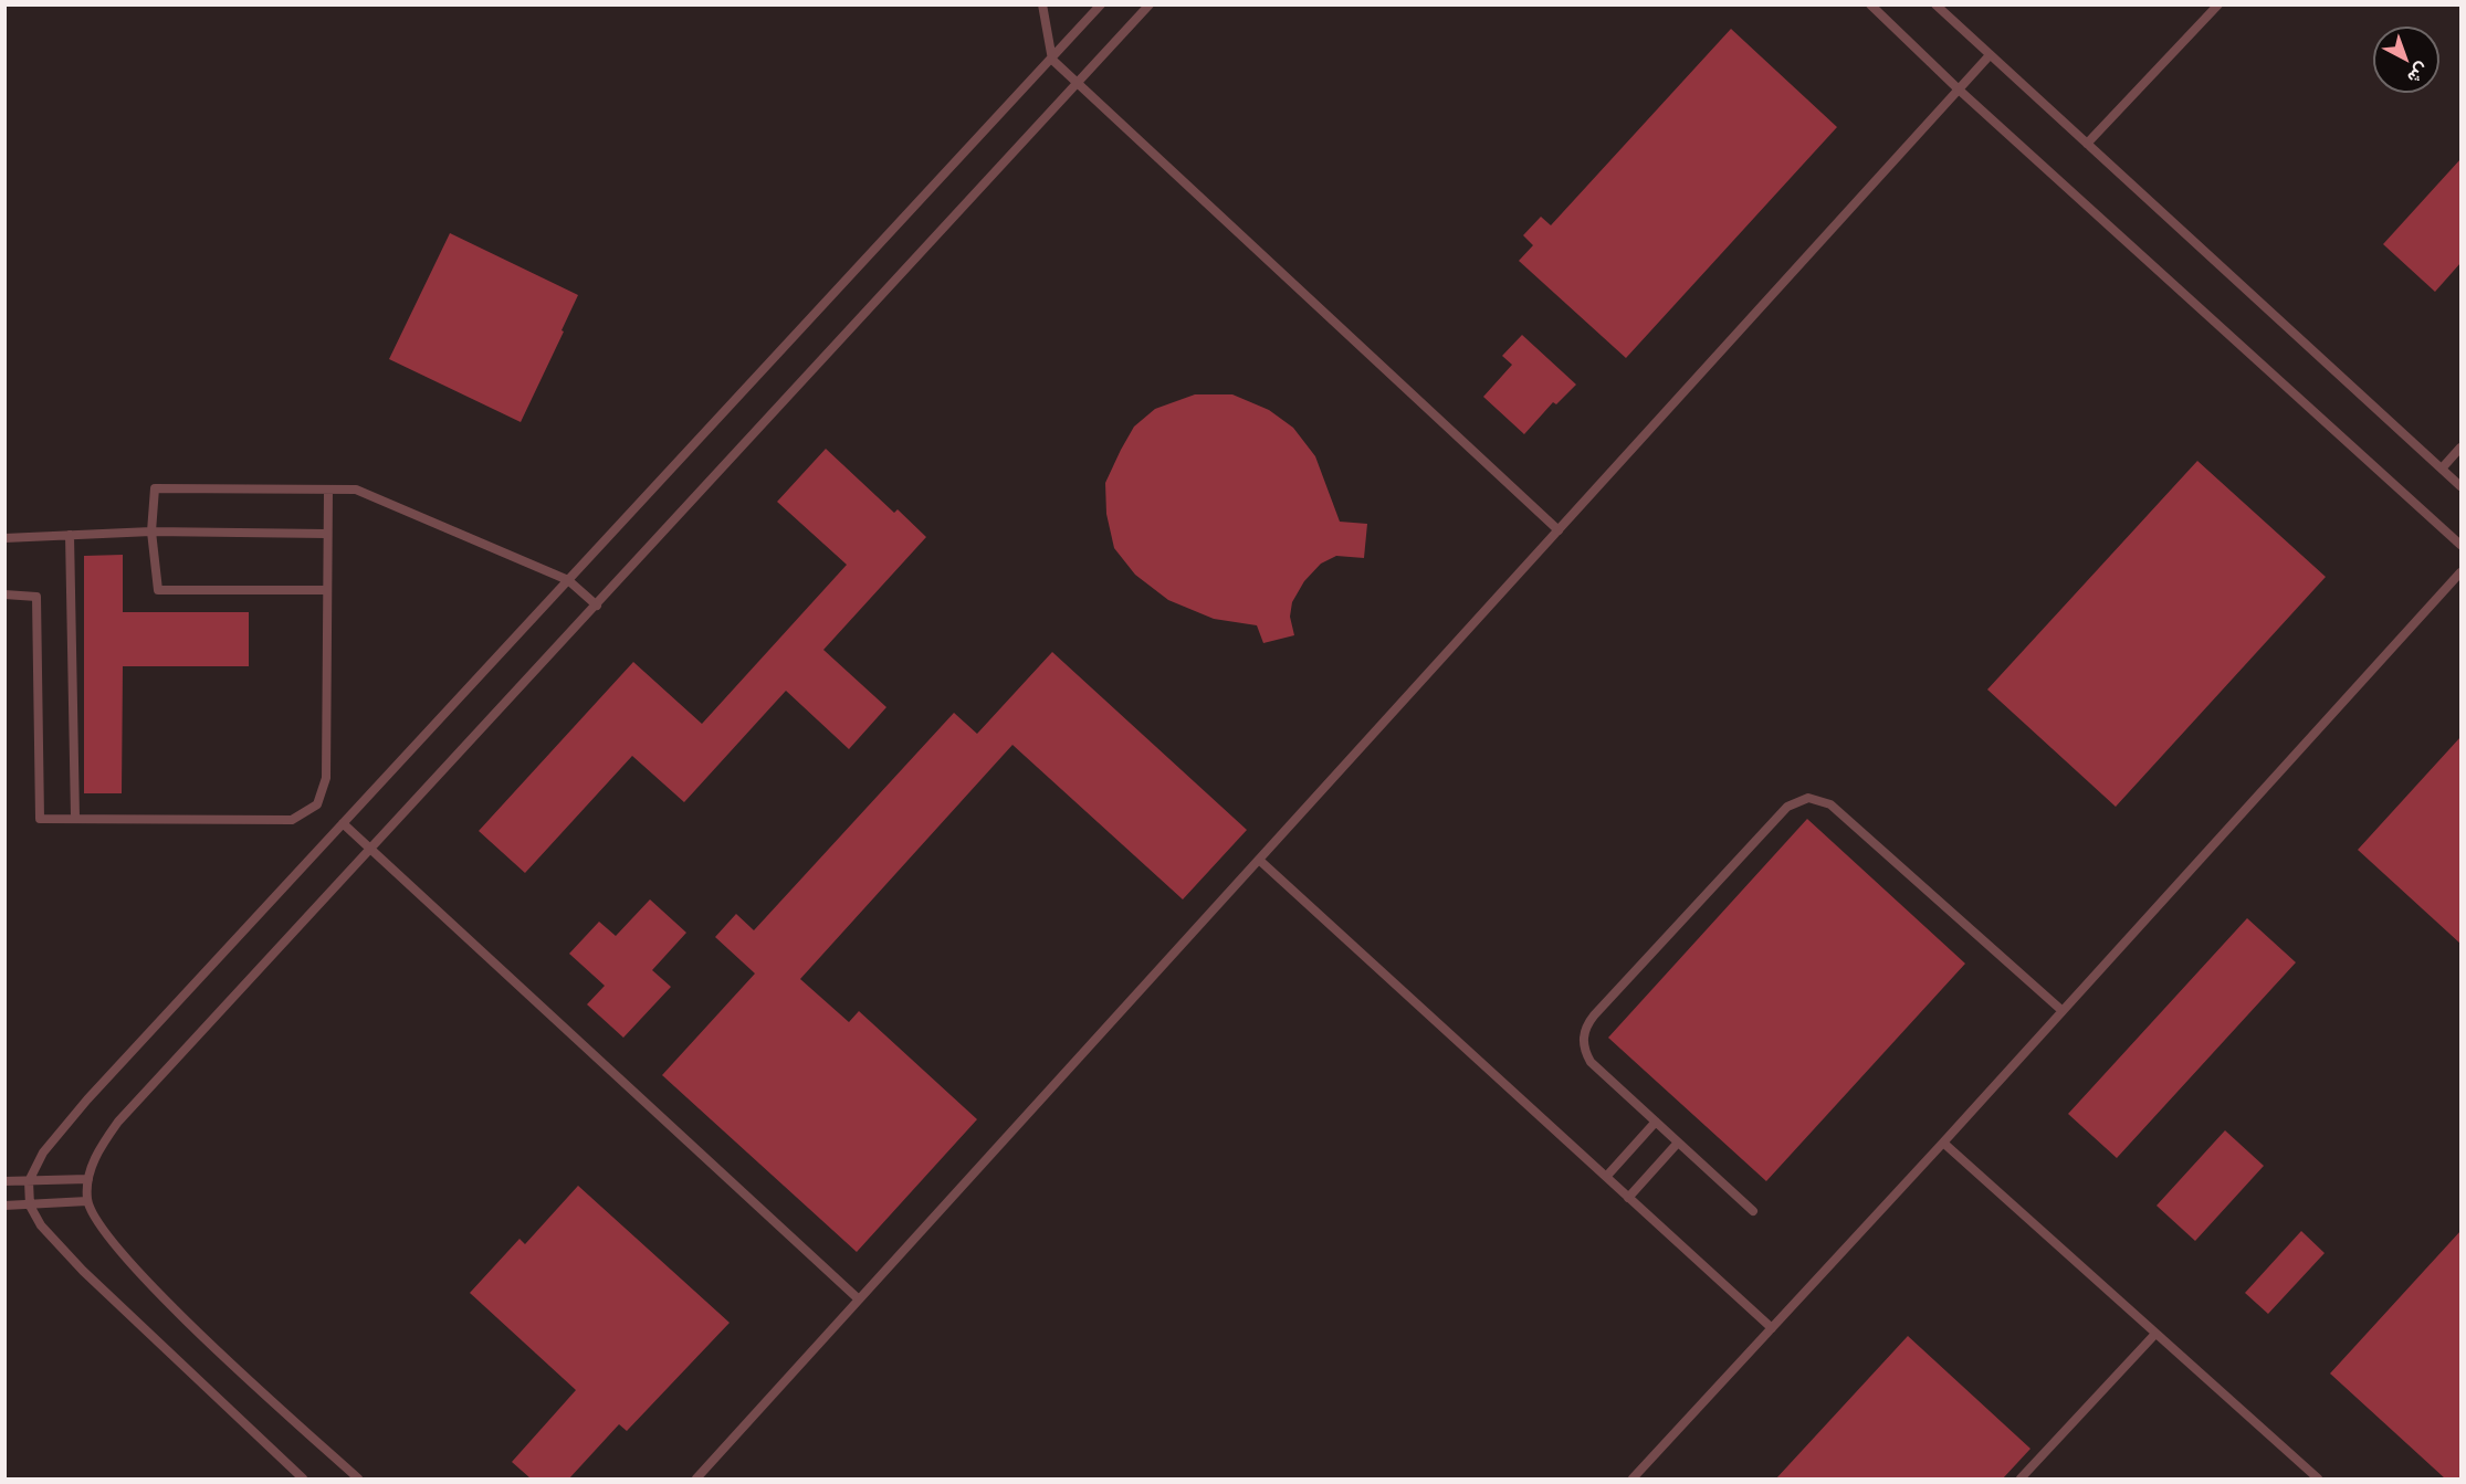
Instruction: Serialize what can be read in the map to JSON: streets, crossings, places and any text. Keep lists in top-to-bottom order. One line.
{"north":"bottom right"}
